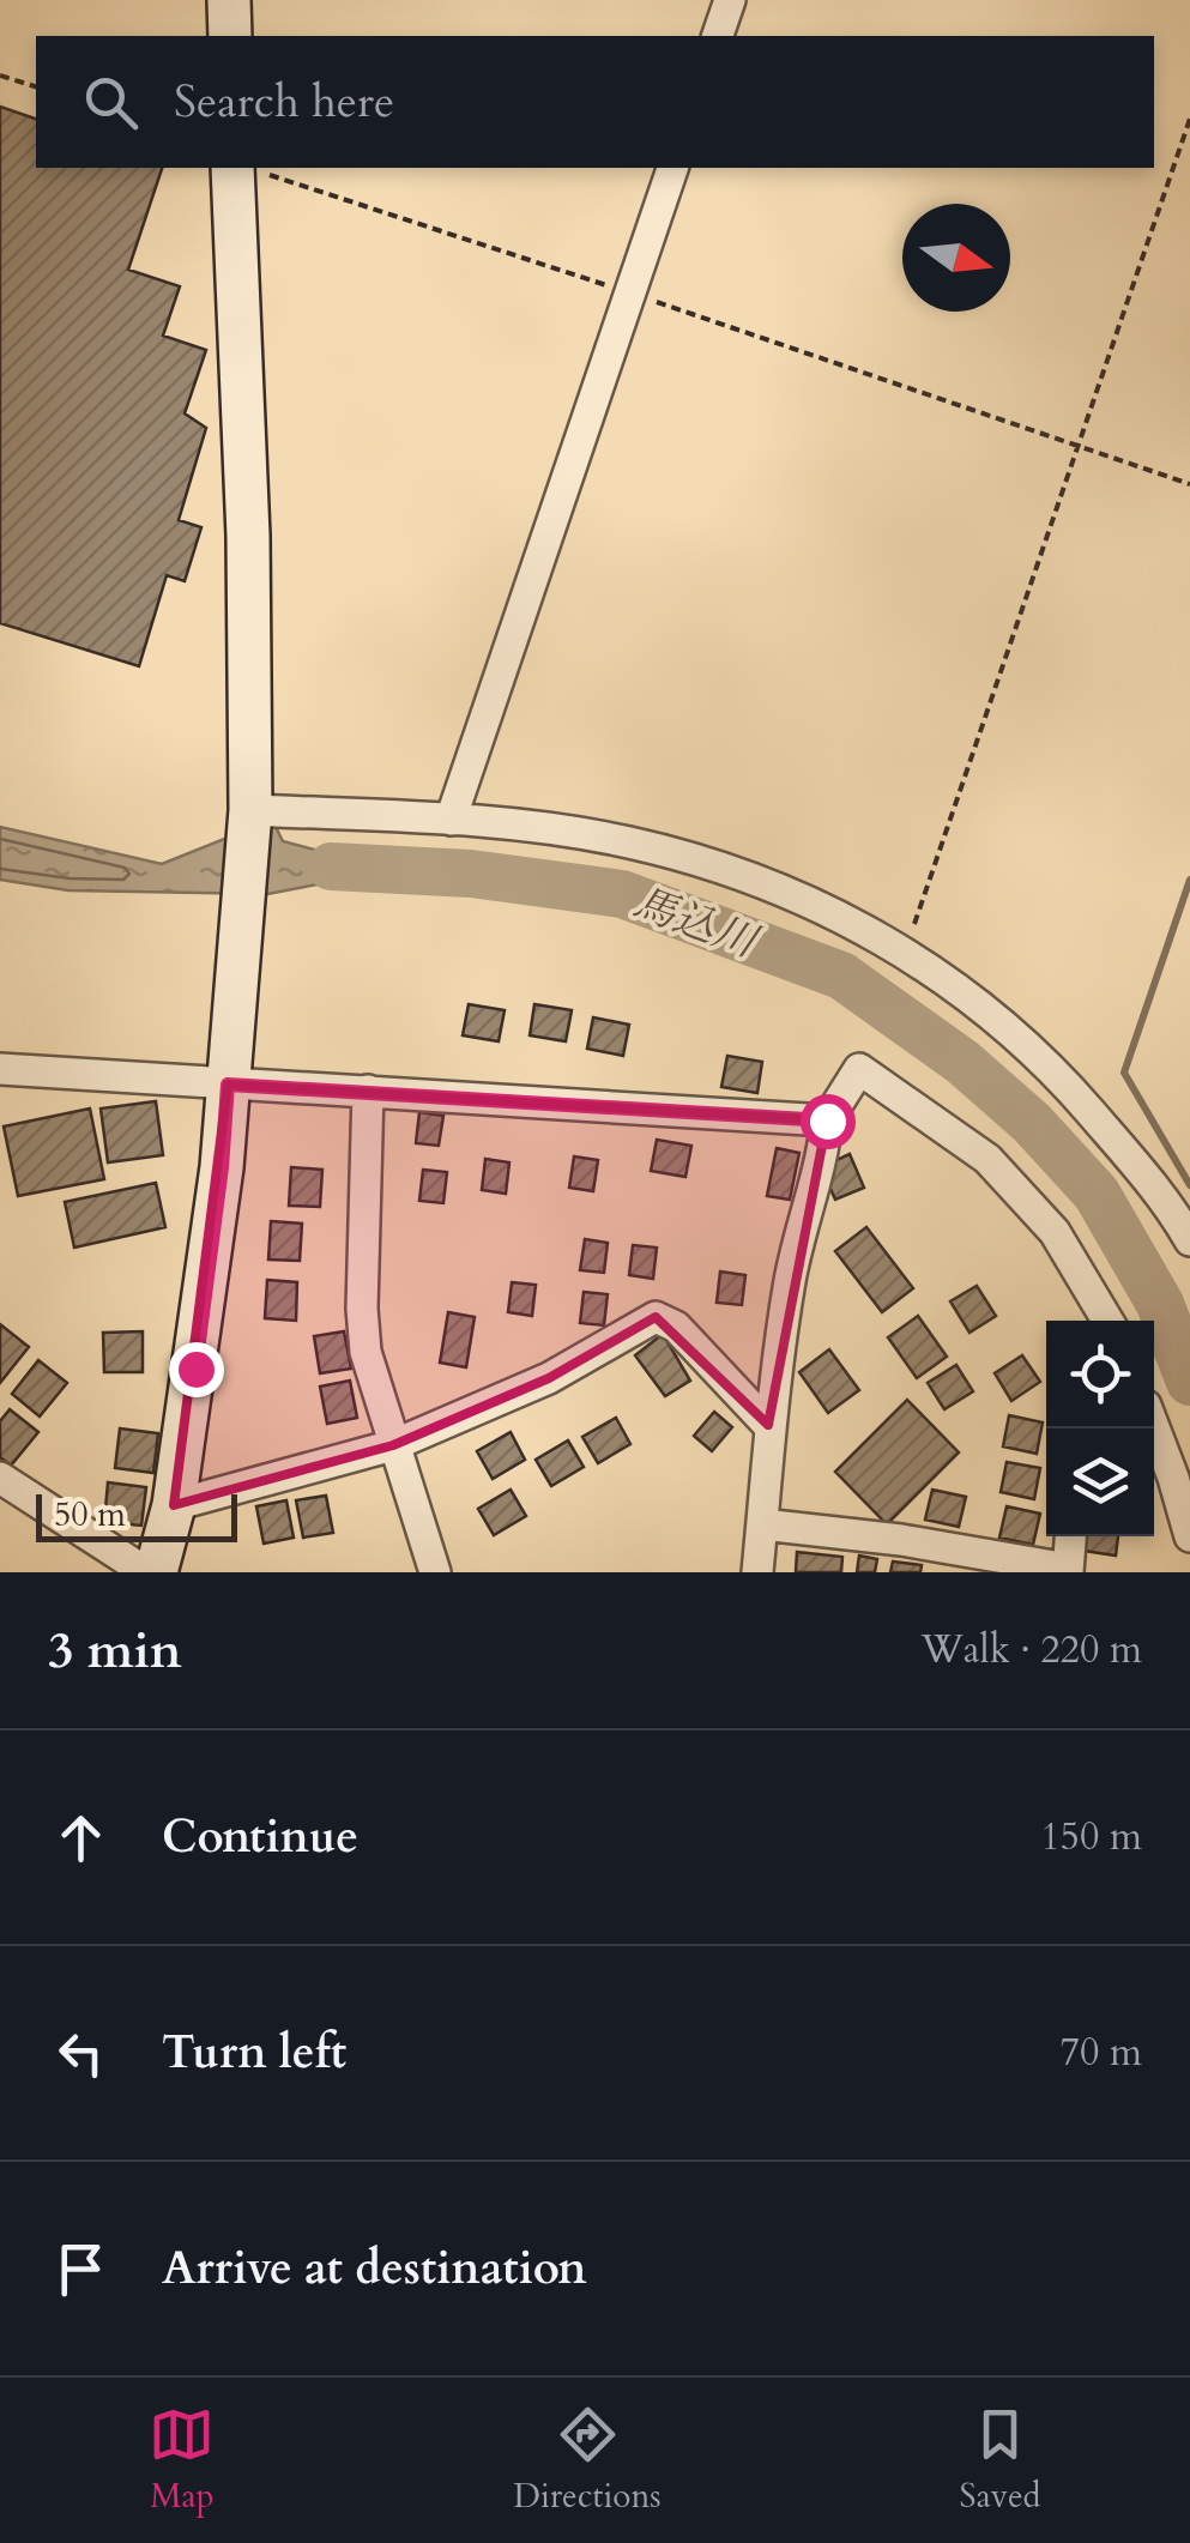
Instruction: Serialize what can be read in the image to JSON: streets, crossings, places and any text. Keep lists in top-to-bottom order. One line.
{"water":["馬込川"],"scale_bar":"50 m","north":"right","page":{"search":"Search here","scale":"50 m","heading":["3 min","Walk · 220 m"],"list":[["Continue","150 m"],["Turn left","70 m"],"Arrive at destination"],"nav":["Map","Directions","Saved"]}}
